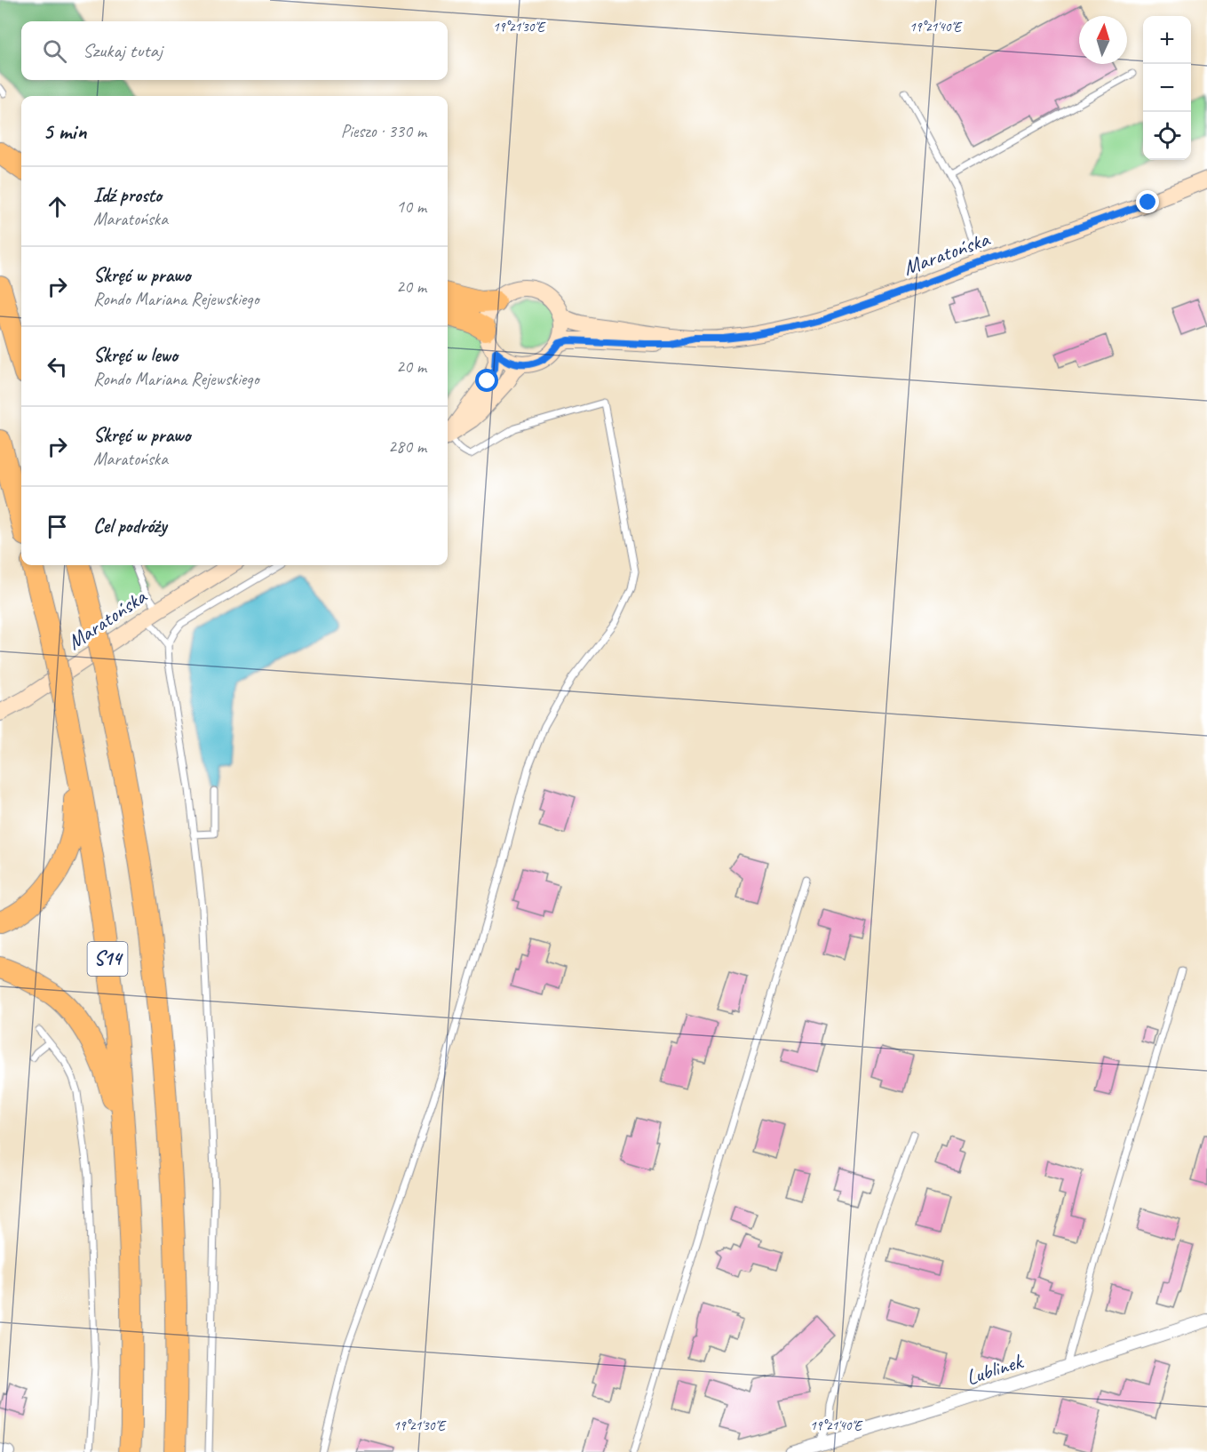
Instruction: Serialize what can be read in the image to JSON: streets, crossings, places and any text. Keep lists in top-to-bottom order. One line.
{"streets":{"highway":["S14"],"main road":["Maratońska"],"street":["Lublinek"]},"north":"top","page":{"map_buttons":["+","−"],"search":"Szukaj tutaj","heading":["5 min","Pieszo · 330 m"],"list":[["Idź prosto","Maratońska","10 m"],["Skręć w prawo","Rondo Mariana Rejewskiego","20 m"],["Skręć w lewo","Rondo Mariana Rejewskiego","20 m"],["Skręć w prawo","Maratońska","280 m"],"Cel podróży"]},"coordinates":["19°21'30\"E","19°21'40\"E"]}
